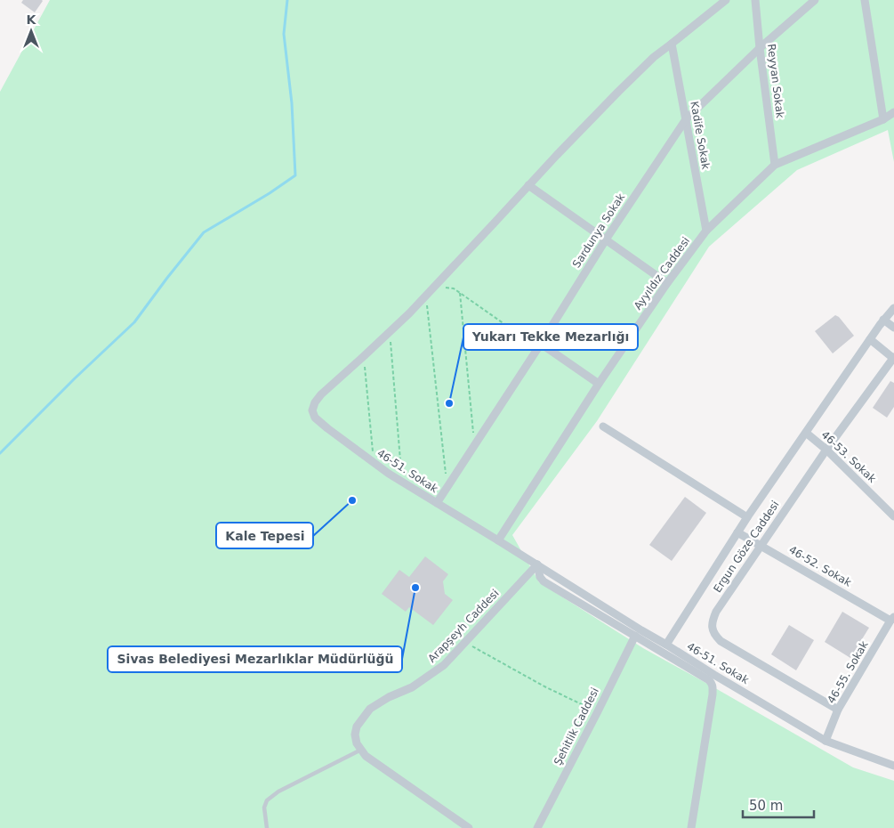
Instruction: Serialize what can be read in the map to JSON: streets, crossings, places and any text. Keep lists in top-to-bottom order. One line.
{"streets":{"street":["Reyyan Sokak","Kadife Sokak","Sardunya Sokak","Ayyıldız Caddesi","46-53. Sokak","46-51. Sokak","Ergun Göze Caddesi","46-52. Sokak","Arapşeyh Caddesi","46-55. Sokak","Şehitlik Caddesi"]},"crossings":[["Reyyan Sokak","Sardunya Sokak"],["Reyyan Sokak","Ayyıldız Caddesi"],["Kadife Sokak","Sardunya Sokak"],["Kadife Sokak","Ayyıldız Caddesi"],["Sardunya Sokak","46-51. Sokak"],["Ayyıldız Caddesi","46-51. Sokak"],["46-53. Sokak","Ergun Göze Caddesi"],["46-51. Sokak","Ergun Göze Caddesi"],["46-51. Sokak","Arapşeyh Caddesi"],["46-51. Sokak","46-55. Sokak"],["46-51. Sokak","Şehitlik Caddesi"],["Ergun Göze Caddesi","46-52. Sokak"],["Ergun Göze Caddesi","46-55. Sokak"],["46-52. Sokak","46-55. Sokak"]],"places":["Yukarı Tekke Mezarlığı","Kale Tepesi","Sivas Belediyesi Mezarlıklar Müdürlüğü"],"scale_bar":"50 m","north":"top"}
